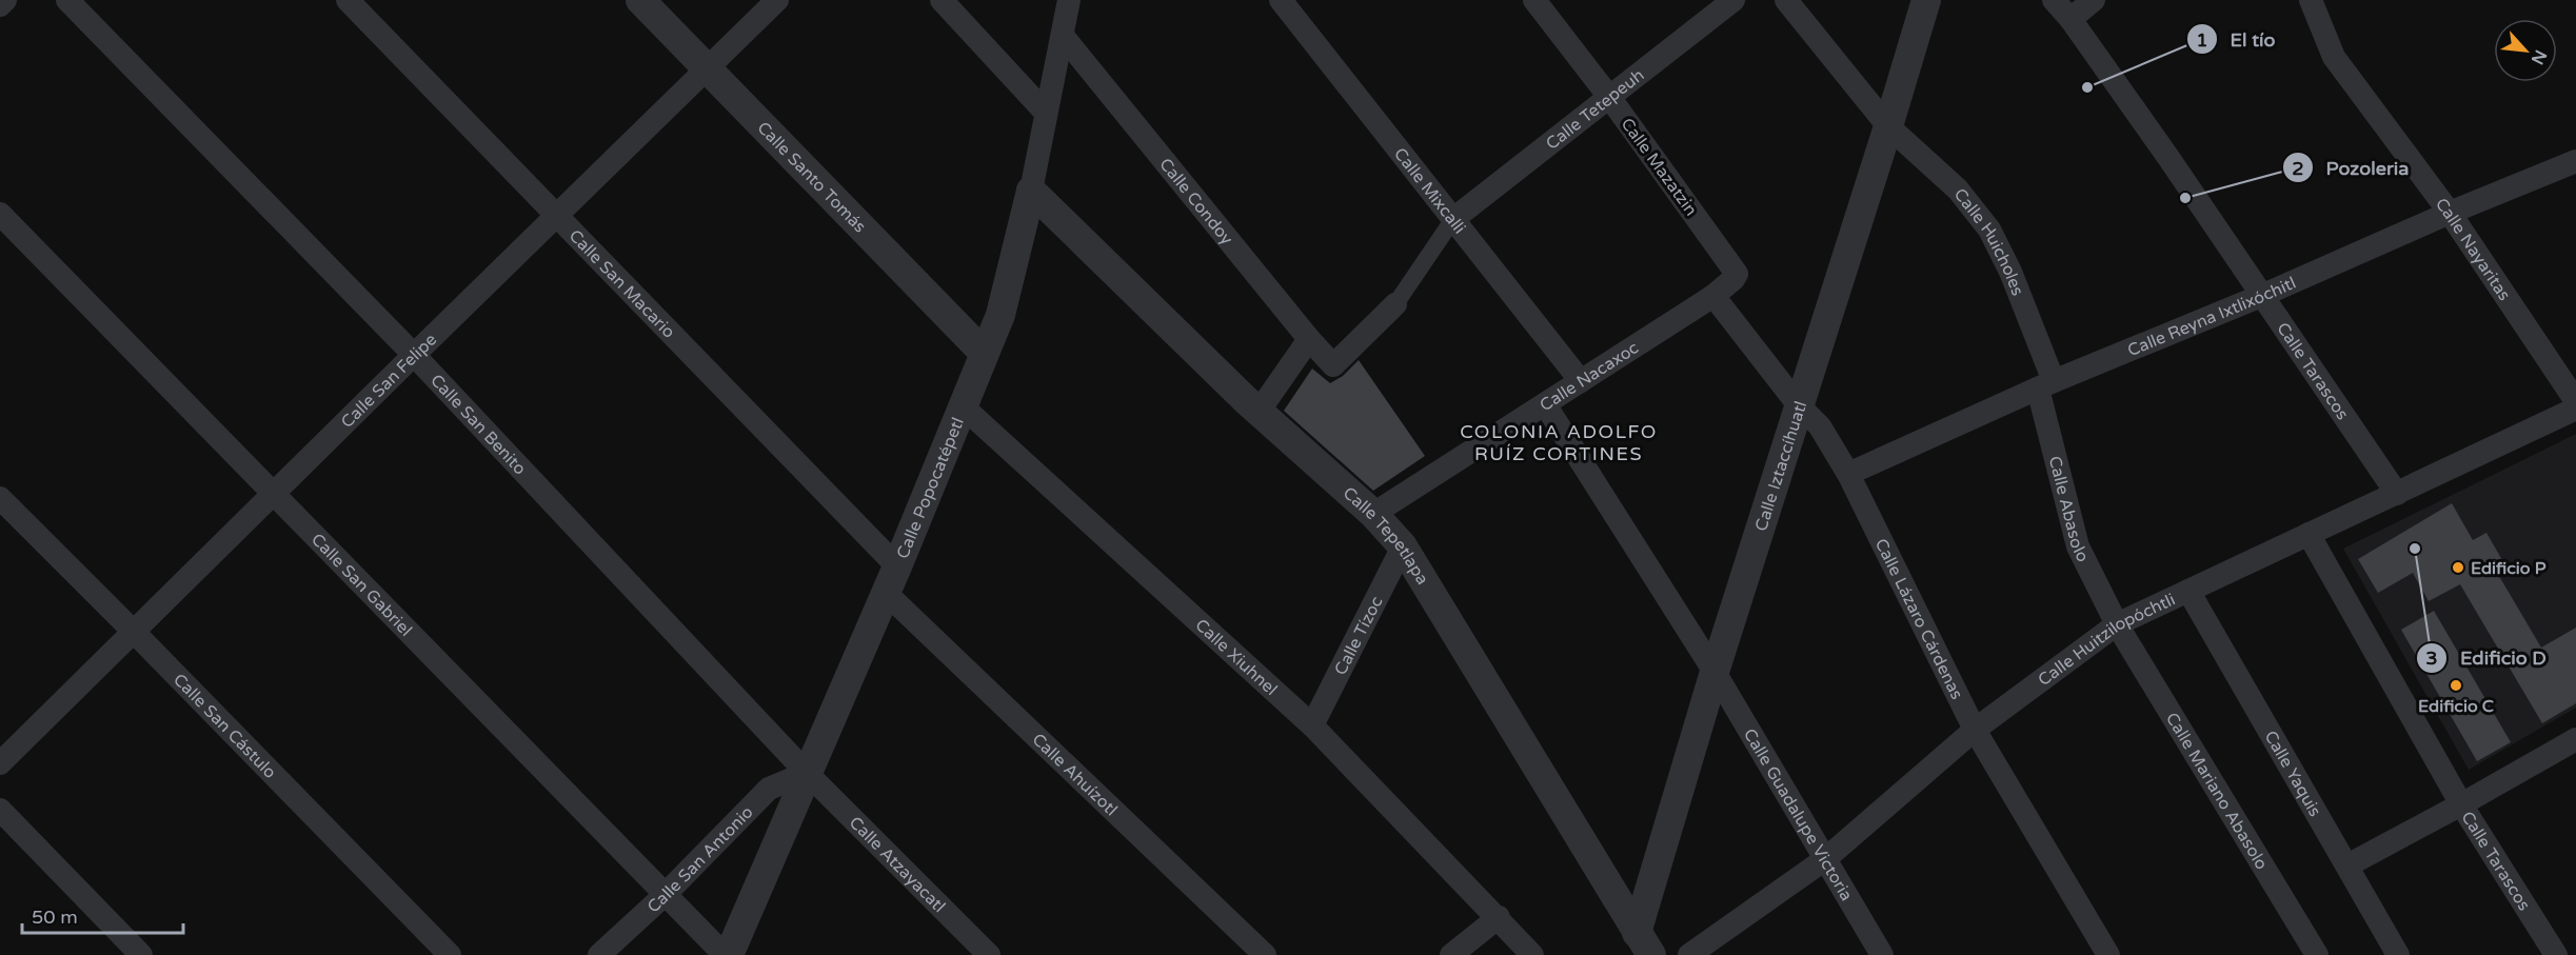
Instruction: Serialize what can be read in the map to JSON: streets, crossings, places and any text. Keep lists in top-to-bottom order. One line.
{"streets":{"street":["Calle Tetepeuh","Calle Mazatzin","Calle Santo Tomás","Calle Mixcalli","Calle Condoy","Calle Huicholes","Calle Nayaritas","Calle San Macario","Calle Reyna Ixtlixóchitl","Calle Tarascos","Calle Nacaxoc","Calle San Felipe","Calle San Benito","Calle Iztaccíhuatl","Calle Popocatépetl","Calle Abasolo","Calle Tepetlapa","Calle San Gabriel","Calle Lázaro Cárdenas","Calle Tízoc","Calle Huitzilopóchtli","Calle Xiuhnel","Calle San Cástulo","Calle Yaquis","Calle Ahuízotl","Calle Mariano Abasolo","Calle Guadalupe Victoria","Calle San Antonio","Calle Atzayacatl"]},"crossings":[["Calle Tetepeuh","Calle Mazatzin"],["Calle Tetepeuh","Calle Mixcalli"],["Calle Mazatzin","Calle Nacaxoc"],["Calle Santo Tomás","Calle San Felipe"],["Calle Santo Tomás","Calle Popocatépetl"],["Calle Mixcalli","Calle Nacaxoc"],["Calle Condoy","Calle Popocatépetl"],["Calle Huicholes","Calle Reyna Ixtlixóchitl"],["Calle Huicholes","Calle Iztaccíhuatl"],["Calle Huicholes","Calle Abasolo"],["Calle Nayaritas","Calle Reyna Ixtlixóchitl"],["Calle San Macario","Calle San Felipe"],["Calle San Macario","Calle Popocatépetl"],["Calle San Macario","Calle Ahuízotl"],["Calle Reyna Ixtlixóchitl","Calle Tarascos"],["Calle Reyna Ixtlixóchitl","Calle Abasolo"],["Calle Reyna Ixtlixóchitl","Calle Lázaro Cárdenas"],["Calle Tarascos","Calle Huitzilopóchtli"],["Calle Nacaxoc","Calle Tepetlapa"],["Calle Nacaxoc","Calle Lázaro Cárdenas"],["Calle San Felipe","Calle San Benito"],["Calle San Felipe","Calle San Gabriel"],["Calle San Felipe","Calle San Cástulo"],["Calle San Benito","Calle Popocatépetl"],["Calle San Benito","Calle San Antonio"],["Calle San Benito","Calle Atzayacatl"],["Calle Iztaccíhuatl","Calle Tepetlapa"],["Calle Iztaccíhuatl","Calle Lázaro Cárdenas"],["Calle Iztaccíhuatl","Calle Guadalupe Victoria"],["Calle Popocatépetl","Calle Tepetlapa"],["Calle Popocatépetl","Calle San Gabriel"],["Calle Popocatépetl","Calle Xiuhnel"],["Calle Popocatépetl","Calle Ahuízotl"],["Calle Popocatépetl","Calle San Antonio"],["Calle Popocatépetl","Calle Atzayacatl"],["Calle Abasolo","Calle Huitzilopóchtli"],["Calle Abasolo","Calle Mariano Abasolo"],["Calle Tepetlapa","Calle Tízoc"],["Calle San Gabriel","Calle San Antonio"],["Calle Lázaro Cárdenas","Calle Huitzilopóchtli"],["Calle Tízoc","Calle Xiuhnel"],["Calle Huitzilopóchtli","Calle Yaquis"],["Calle Huitzilopóchtli","Calle Mariano Abasolo"],["Calle Huitzilopóchtli","Calle Guadalupe Victoria"],["Calle San Antonio","Calle Atzayacatl"]],"districts":["COLONIA ADOLFO RUÍZ CORTINES"],"places":["El tío","Pozoleria","Edificio D","Edificio P","Edificio C"],"scale_bar":"50 m","north":"bottom right"}
